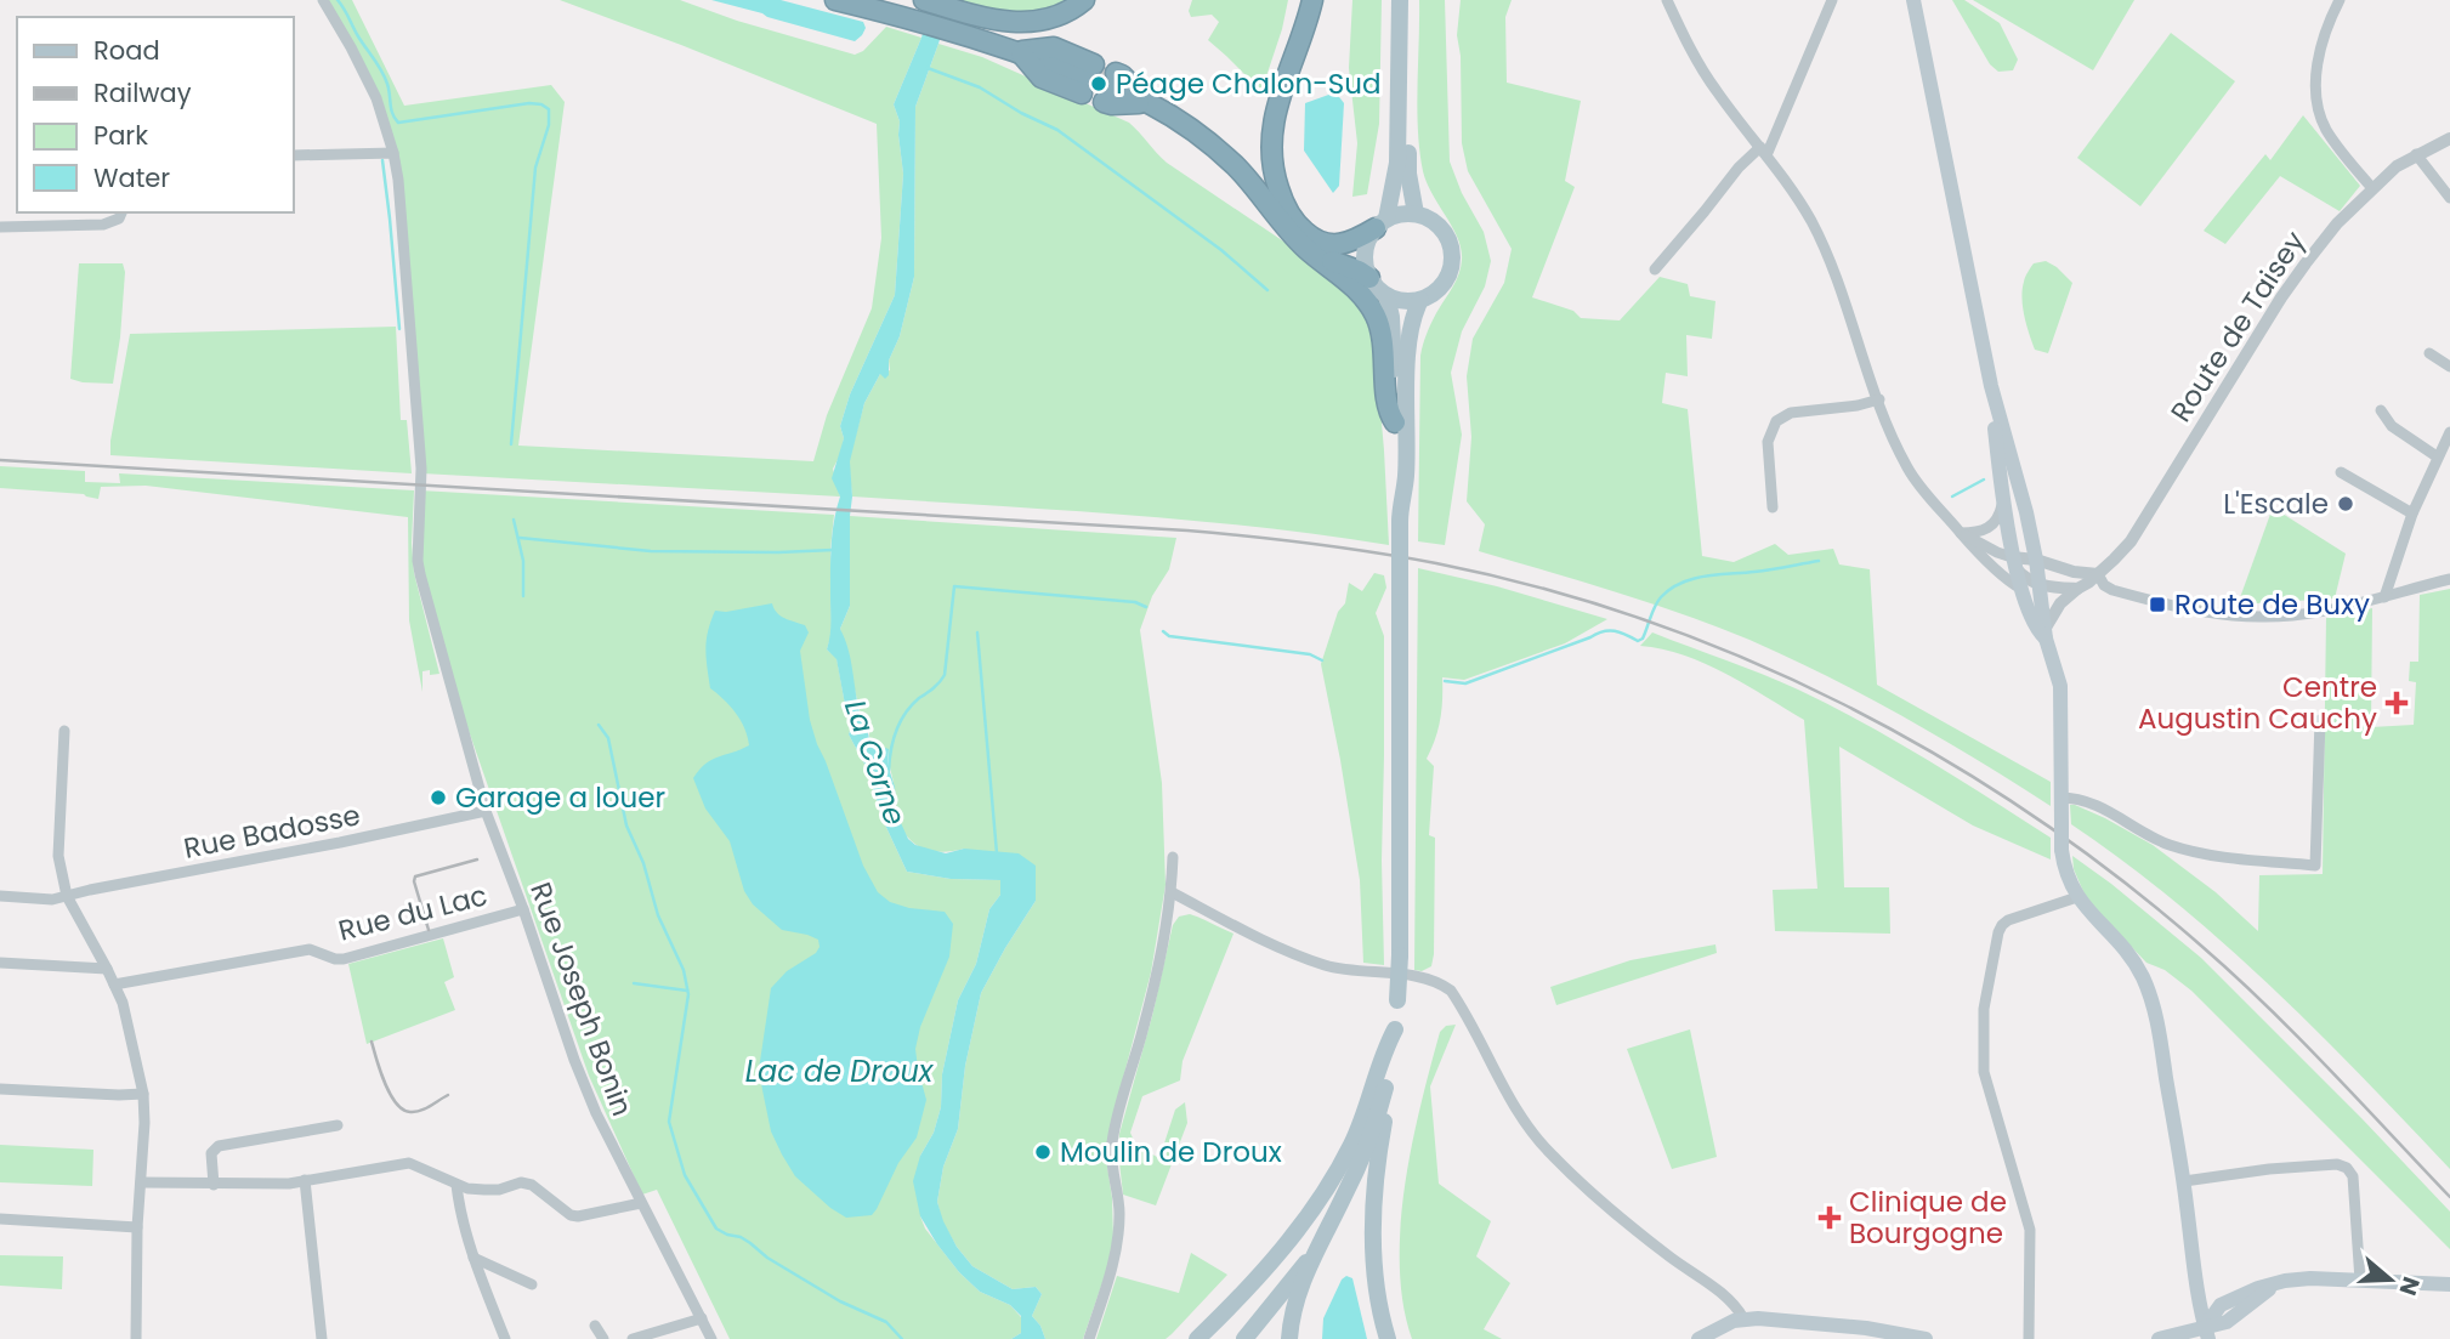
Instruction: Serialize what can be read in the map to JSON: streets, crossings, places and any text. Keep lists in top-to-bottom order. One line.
{"streets":{"street":["Route de Taisey","Rue Badosse","Rue du Lac","Rue Joseph Bonin"]},"crossings":[["Rue Badosse","Rue Joseph Bonin"],["Rue du Lac","Rue Joseph Bonin"]],"water":["La Corne","Lac de Droux"],"places":{"other":["Péage Chalon-Sud","L'Escale","Garage a louer","Moulin de Droux"],"transit":["Route de Buxy"],"health":["Centre Augustin Cauchy","Clinique de Bourgogne"]},"legend":["Road","Railway","Park","Water"],"north":"right"}
